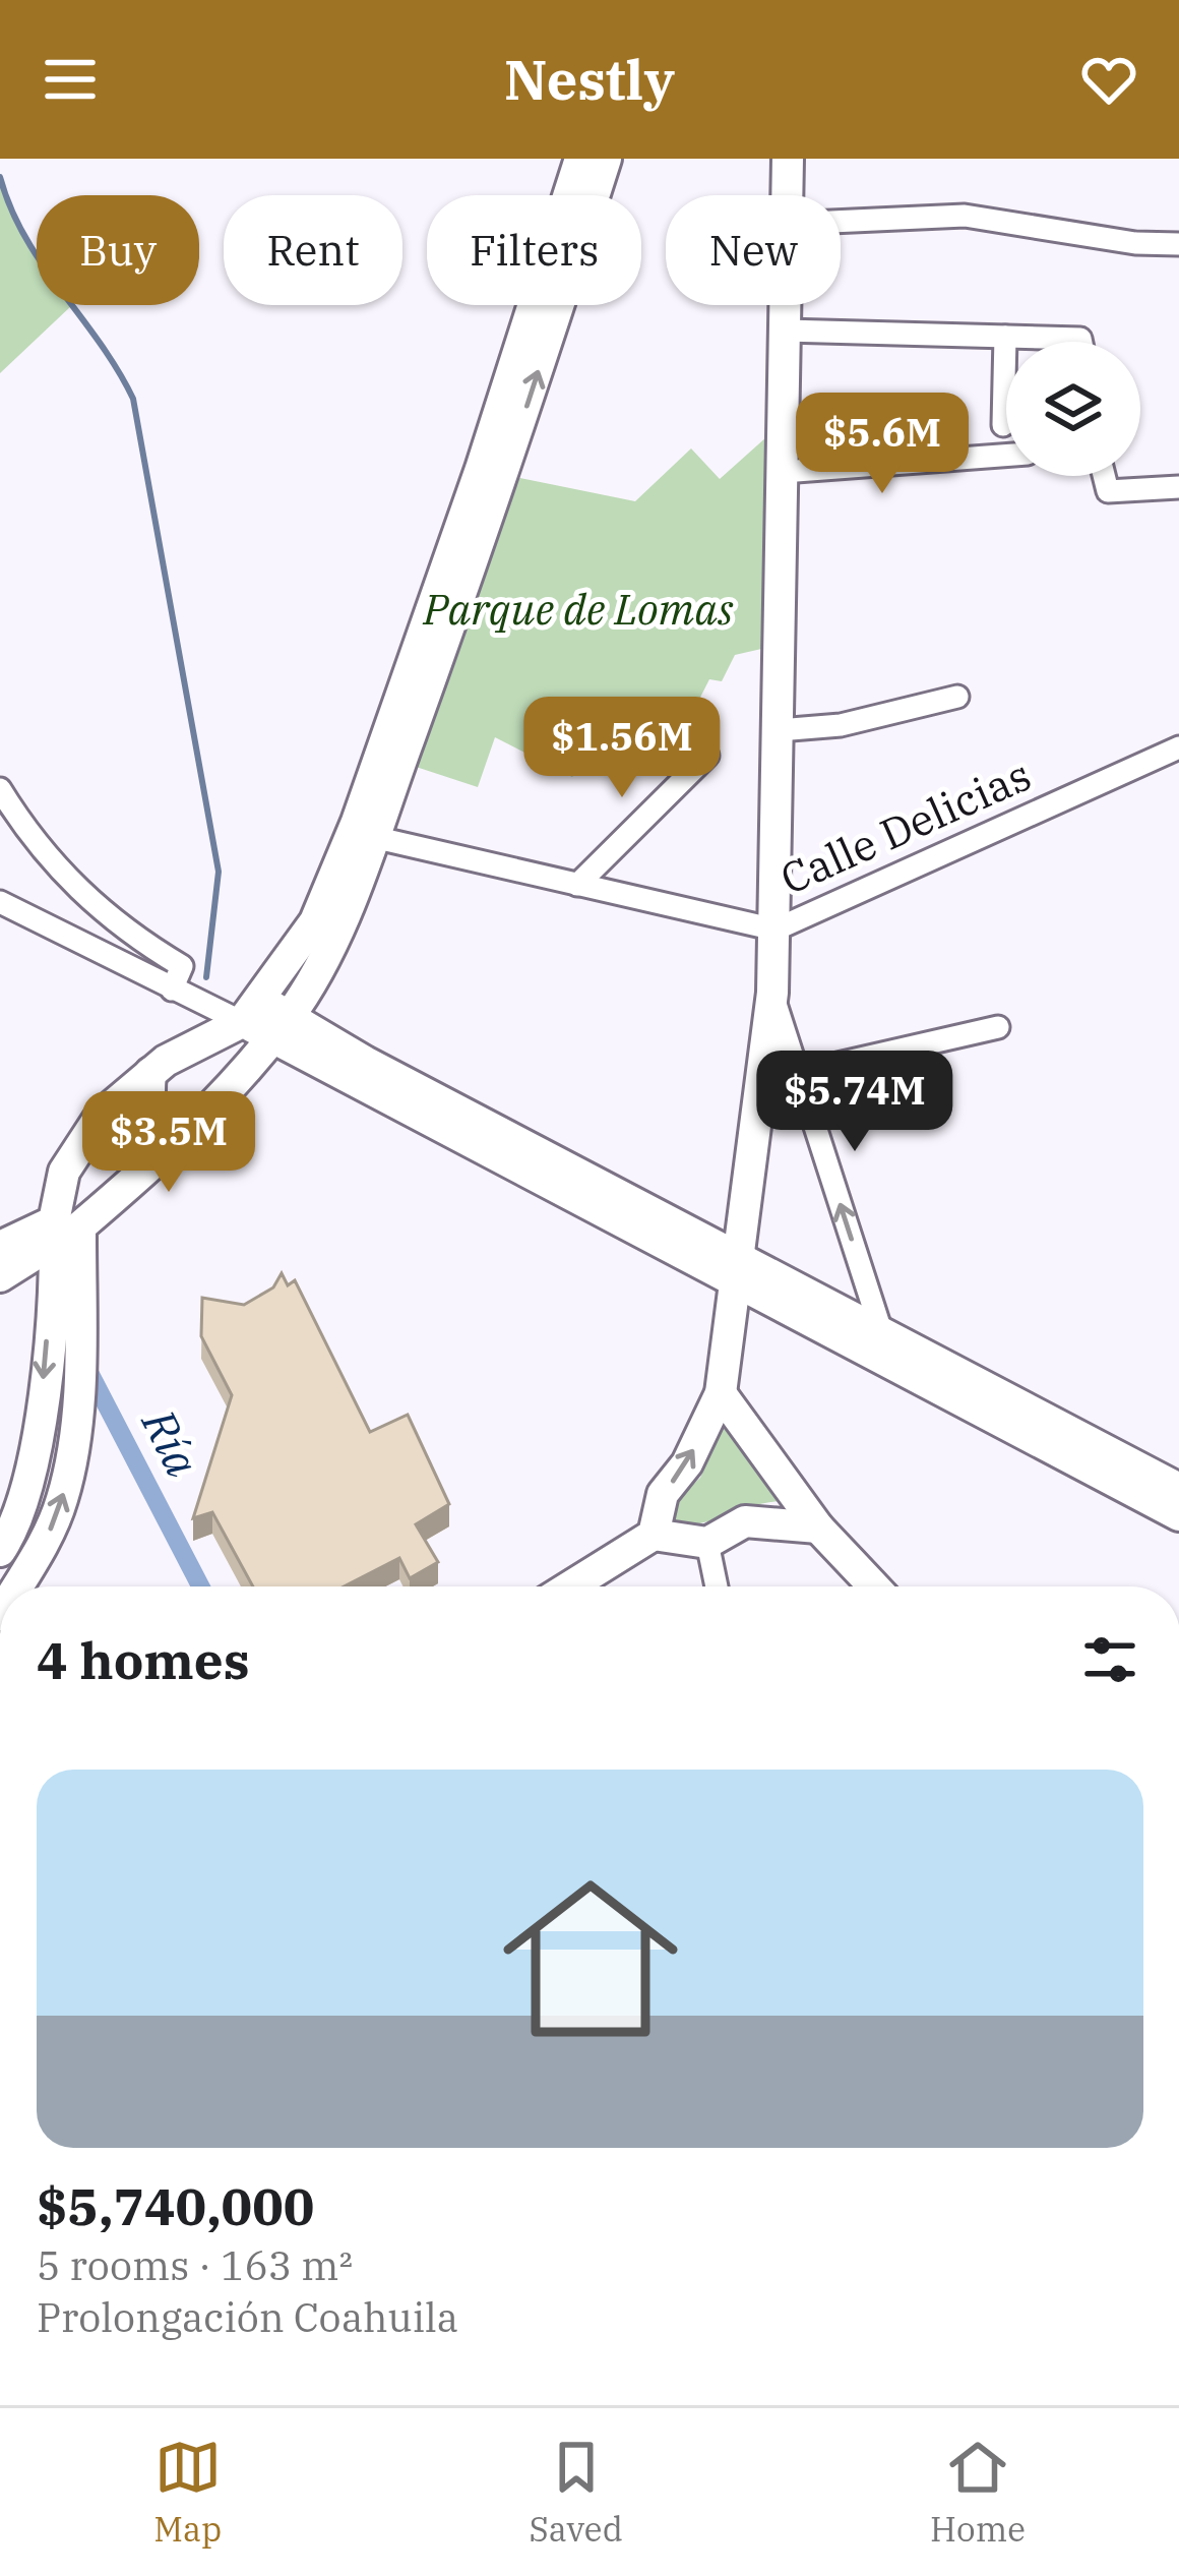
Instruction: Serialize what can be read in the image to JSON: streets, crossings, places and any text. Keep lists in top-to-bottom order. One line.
{"streets":{"street":["Calle Delicias"]},"water":["Ría"],"parks":["Parque de Lomas"],"page":{"header":"Nestly","chip":["Buy","Rent","Filters","New"],"price":["$5.6M","$1.56M","$5.74M","$3.5M"],"heading":"4 homes","list":[{"name":"$5,740,000","note":"5 rooms · 163 m² · Prolongación Coahuila"}],"tabs":["Map","Saved","Home"]}}
